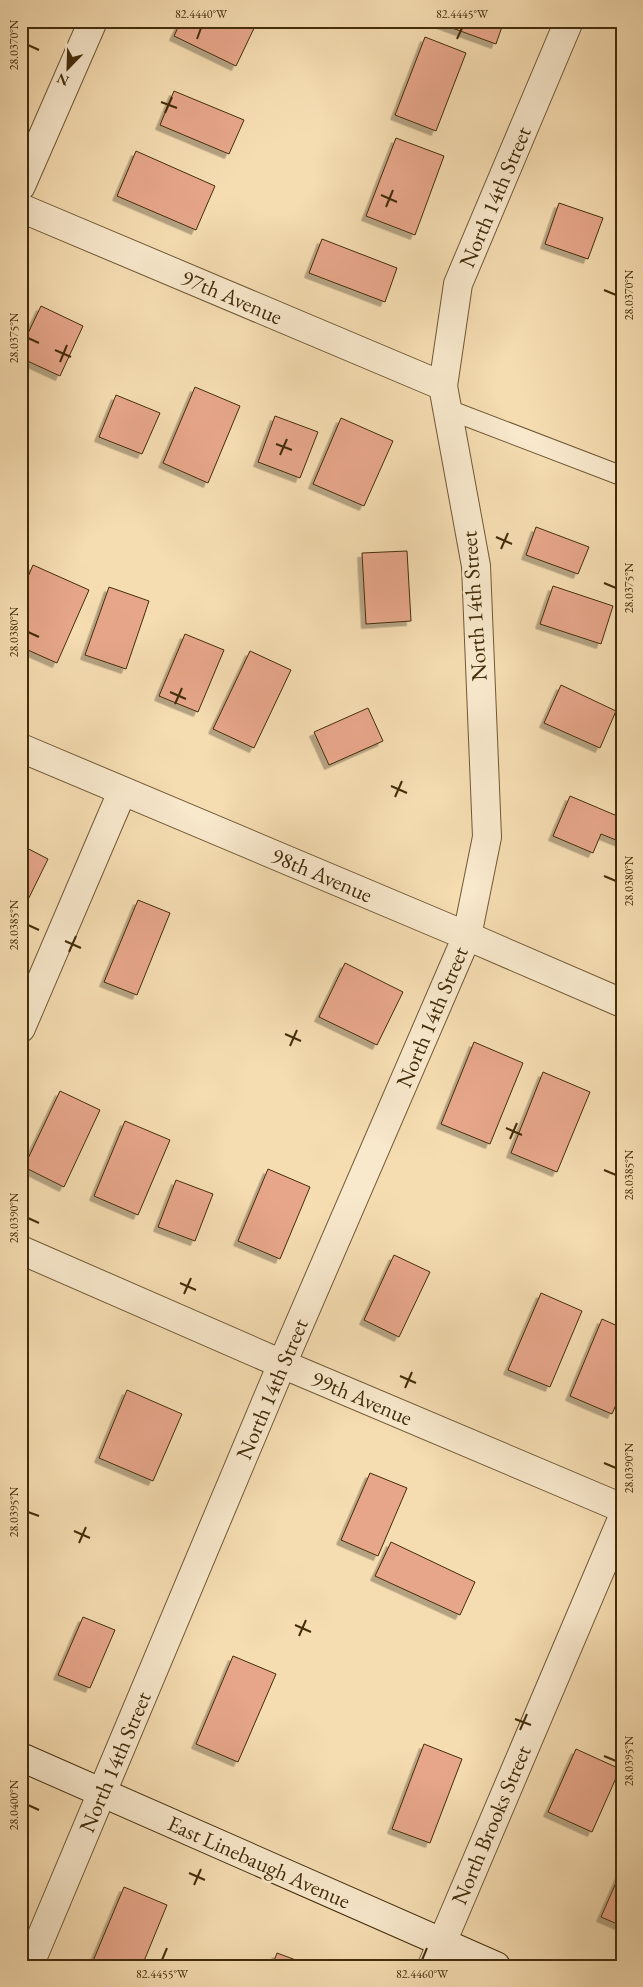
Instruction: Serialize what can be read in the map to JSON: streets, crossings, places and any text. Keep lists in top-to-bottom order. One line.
{"streets":{"street":["North 14th Street","97th Avenue","98th Avenue","99th Avenue","North Brooks Street","East Linebaugh Avenue"]},"crossings":[["North 14th Street","97th Avenue"],["North 14th Street","98th Avenue"],["North 14th Street","99th Avenue"],["North 14th Street","East Linebaugh Avenue"],["North Brooks Street","East Linebaugh Avenue"]],"north":"bottom left","coordinates":["82.4440°W","82.4445°W","28.0370°N","28.0375°N","28.0380°N","28.0385°N","28.0390°N","28.0395°N","28.0400°N","82.4455°W","82.4460°W"]}
